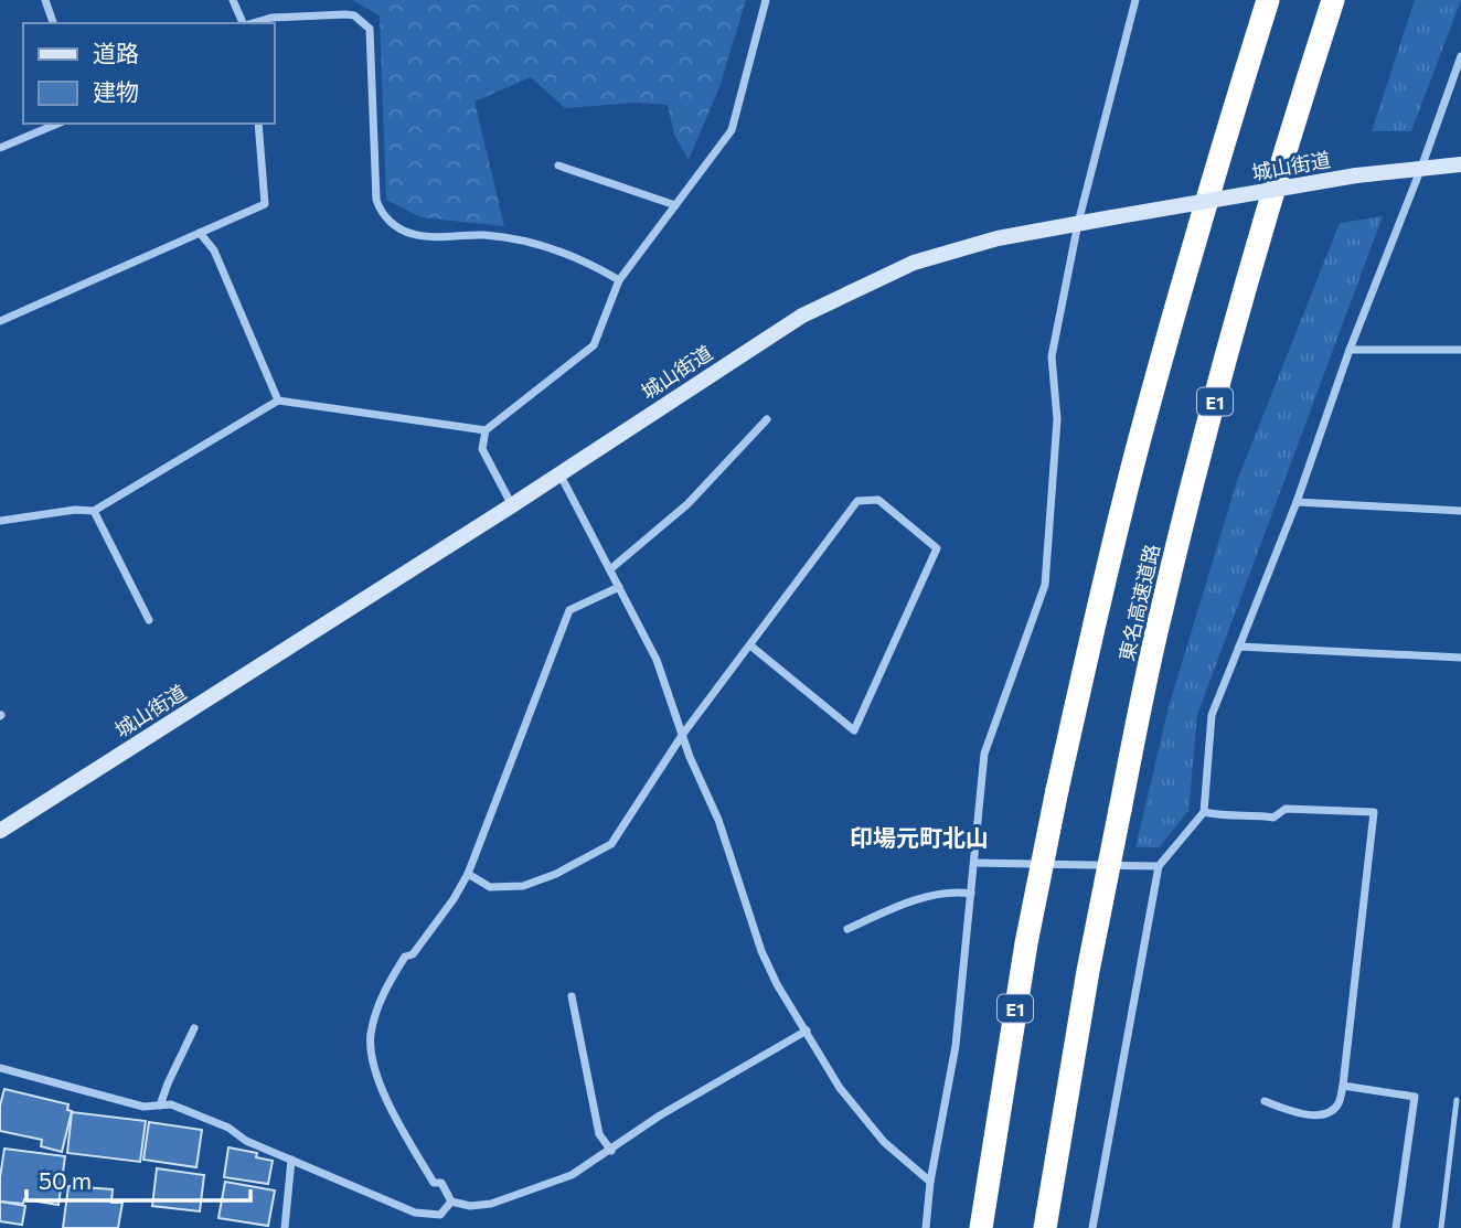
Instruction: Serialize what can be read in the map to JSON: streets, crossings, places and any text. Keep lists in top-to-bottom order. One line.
{"streets":{"highway":["E1","東名高速道路"],"street":["城山街道"]},"districts":["印場元町北山"],"legend":["道路","建物"],"scale_bar":"50 m"}
